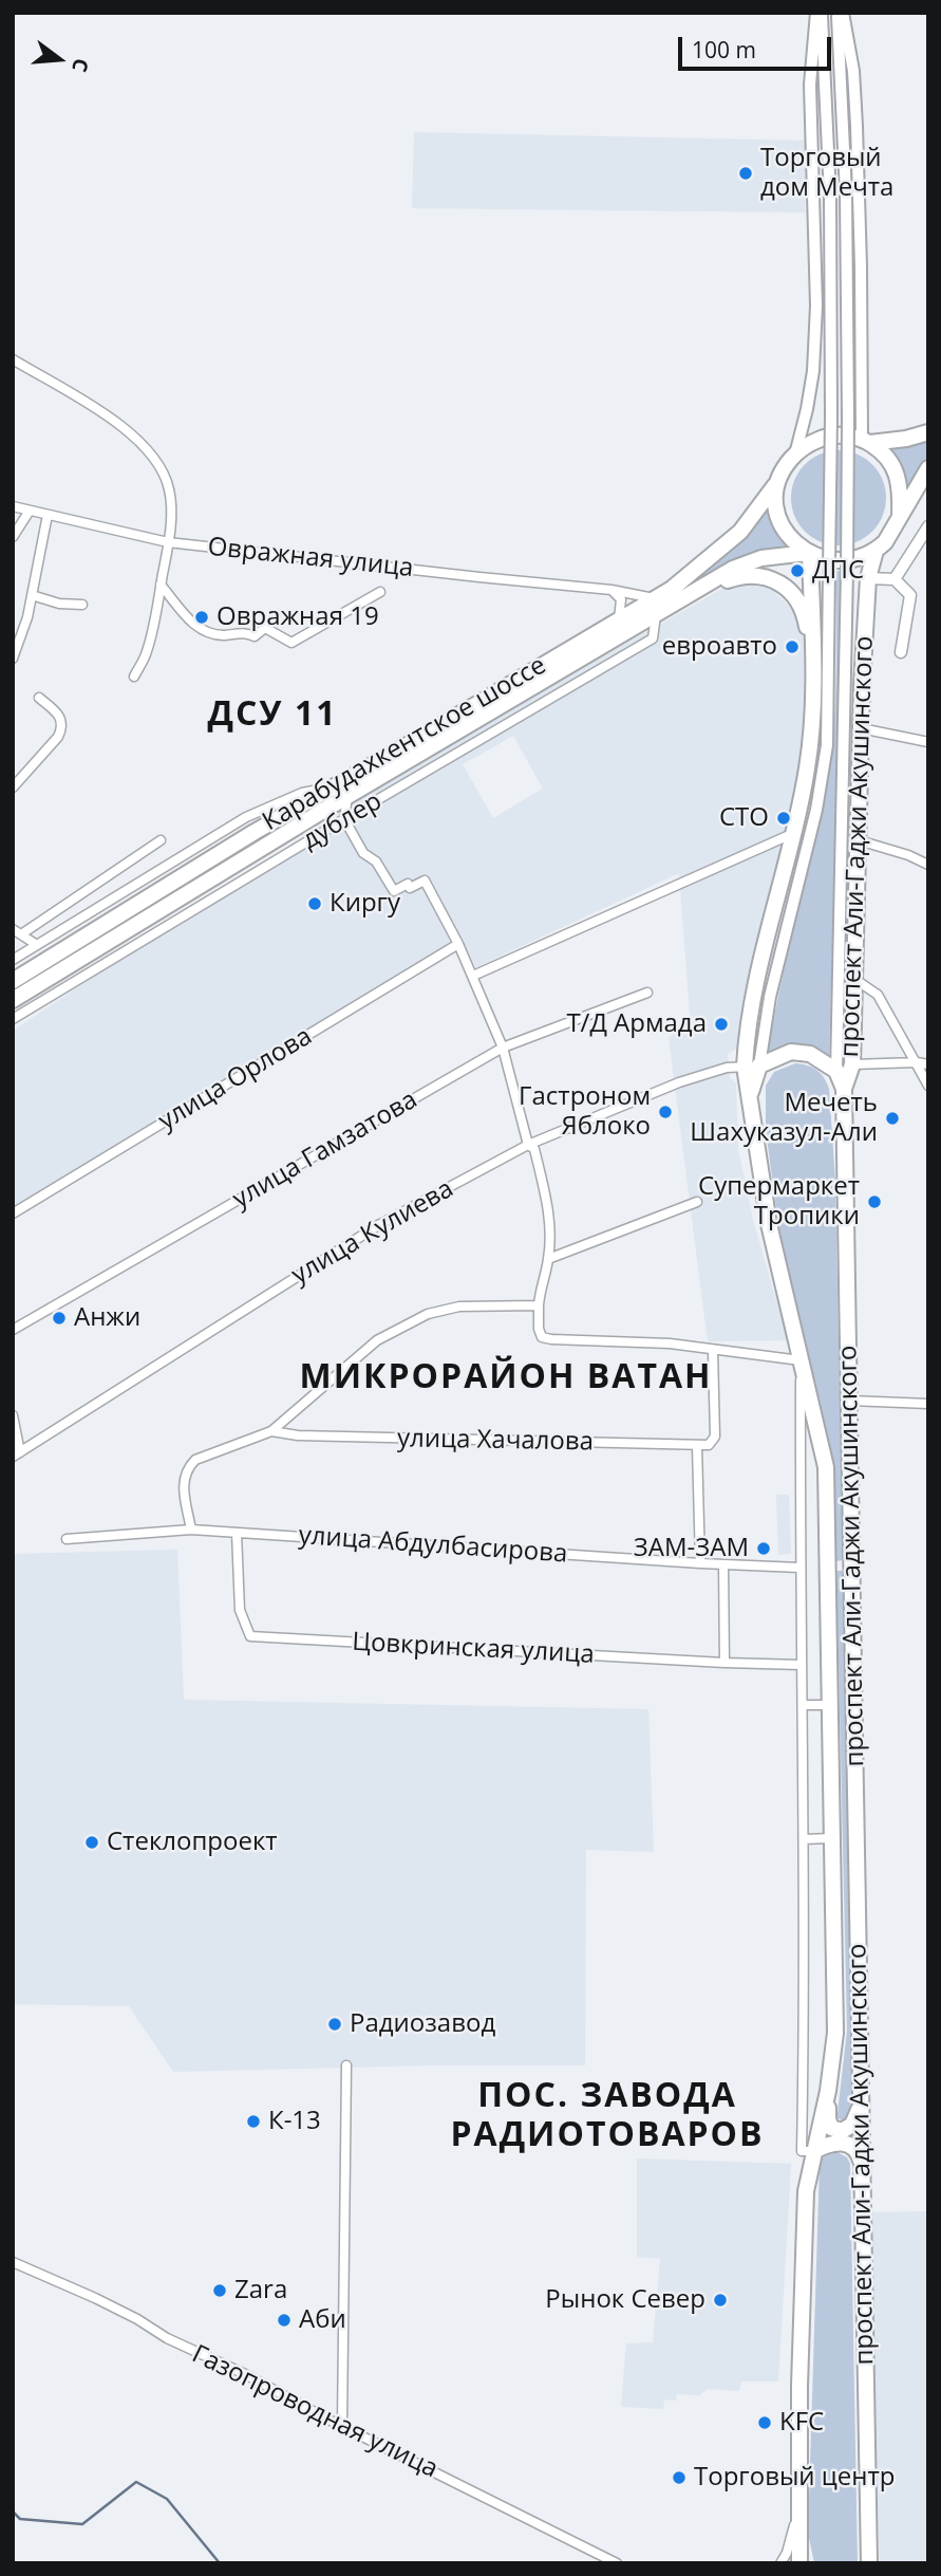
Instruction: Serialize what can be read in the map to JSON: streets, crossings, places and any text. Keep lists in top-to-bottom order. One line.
{"streets":{"highway":["Карабудахкентское шоссе","проспект Али-Гаджи Акушинского"],"street":["Овражная улица","дублер","улица Орлова","улица Гамзатова","улица Кулиева","улица Хачалова","улица Абдулбасирова","Цовкринская улица","Газопроводная улица"]},"crossings":[["Овражная улица","Карабудахкентское шоссе"],["Карабудахкентское шоссе","дублер"],["Карабудахкентское шоссе","проспект Али-Гаджи Акушинского"],["проспект Али-Гаджи Акушинского","улица Кулиева"],["улица Абдулбасирова","Цовкринская улица"]],"districts":["ДСУ 11","МИКРОРАЙОН ВАТАН","ПОС. ЗАВОДА РАДИОТОВАРОВ"],"places":["Торговый дом Мечта","ДПС","Овражная 19","евроавто","СТО","Киргу","Т/Д Армада","Гастроном Яблоко","Мечеть Шахуказул-Али","Супермаркет Тропики","Анжи","ЗАМ-ЗАМ","Стеклопроект","Радиозавод","К-13","Zara","Рынок Север","Аби","KFC","Торговый центр"],"scale_bar":"100 m","north":"right"}
